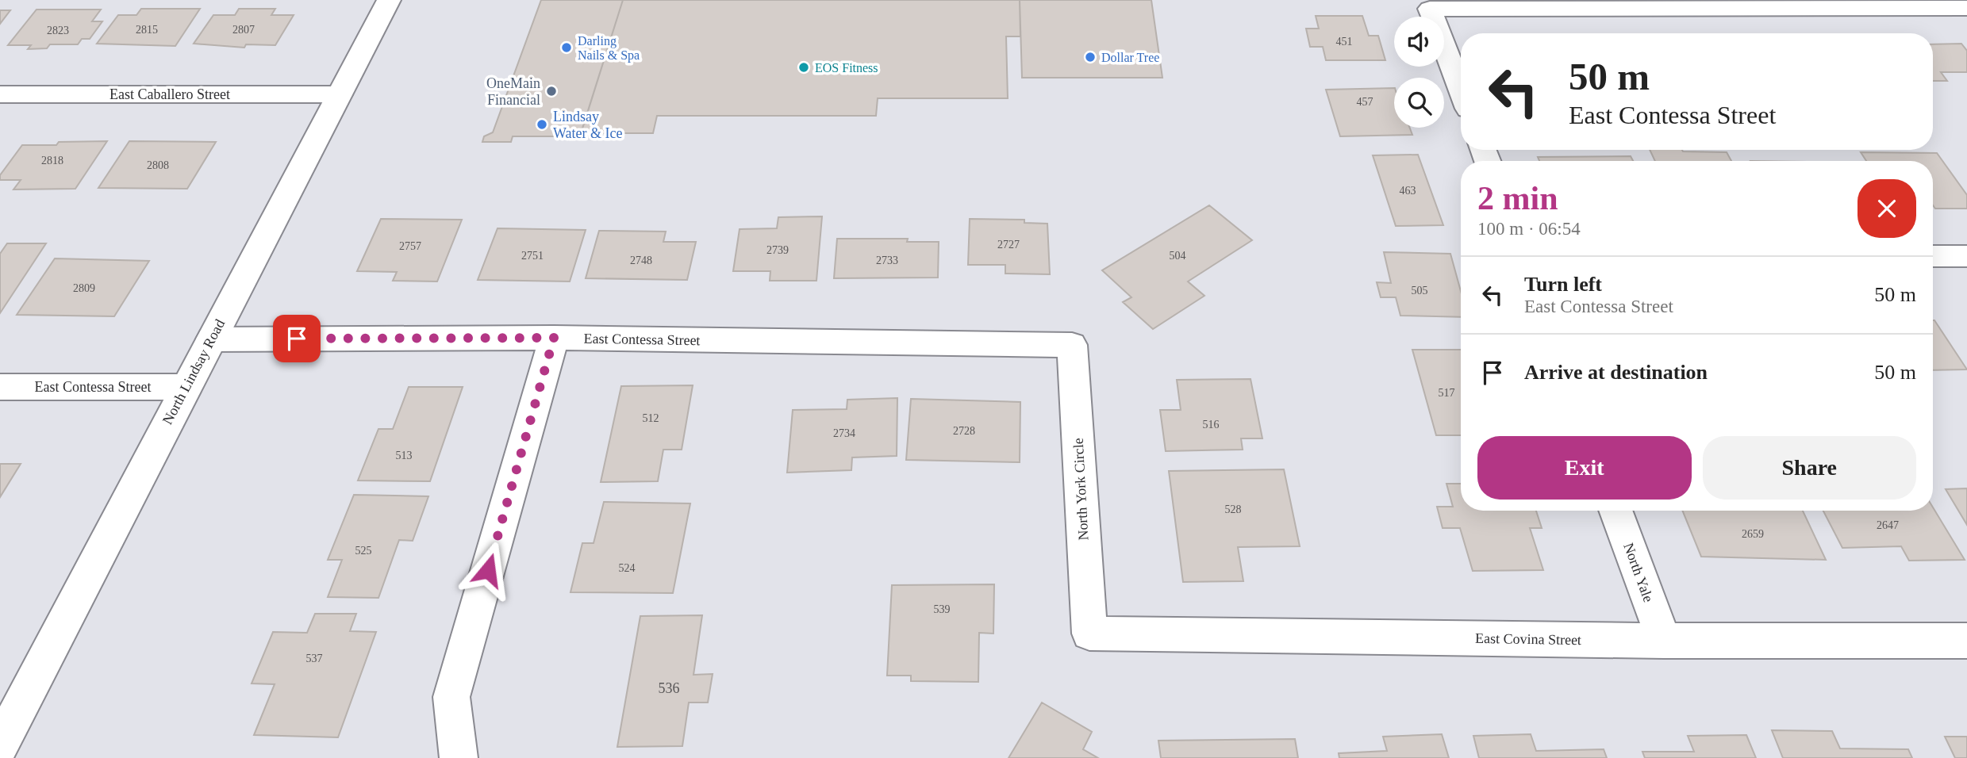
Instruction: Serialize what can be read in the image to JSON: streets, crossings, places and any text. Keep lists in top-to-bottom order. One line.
{"streets":{"street":["East Caballero Street","East Contessa Street","North Lindsay Road","North York Circle","North Yale","East Covina Street"]},"crossings":[["East Caballero Street","North Lindsay Road"],["East Contessa Street","North Lindsay Road"],["East Contessa Street","North York Circle"],["North York Circle","East Covina Street"],["North Yale","East Covina Street"]],"places":["Darling Nails & Spa","Dollar Tree","EOS Fitness","OneMain Financial","Lindsay Water & Ice"],"house_numbers":["2815","2807","2823","451","457","2818","2808","463","2727","2757","2739","2751","504","2748","2733","2809","505","517","512","516","2728","2734","513","528","2647","2659","525","524","539","537","536"],"page":{"turn":["50 m","East Contessa Street"],"heading":["2 min","100 m · 06:54"],"list":[{"name":"Turn left","note":"East Contessa Street","value":"50 m"},{"name":"Arrive at destination","value":"50 m"}],"buttons":["Exit","Share"]}}
